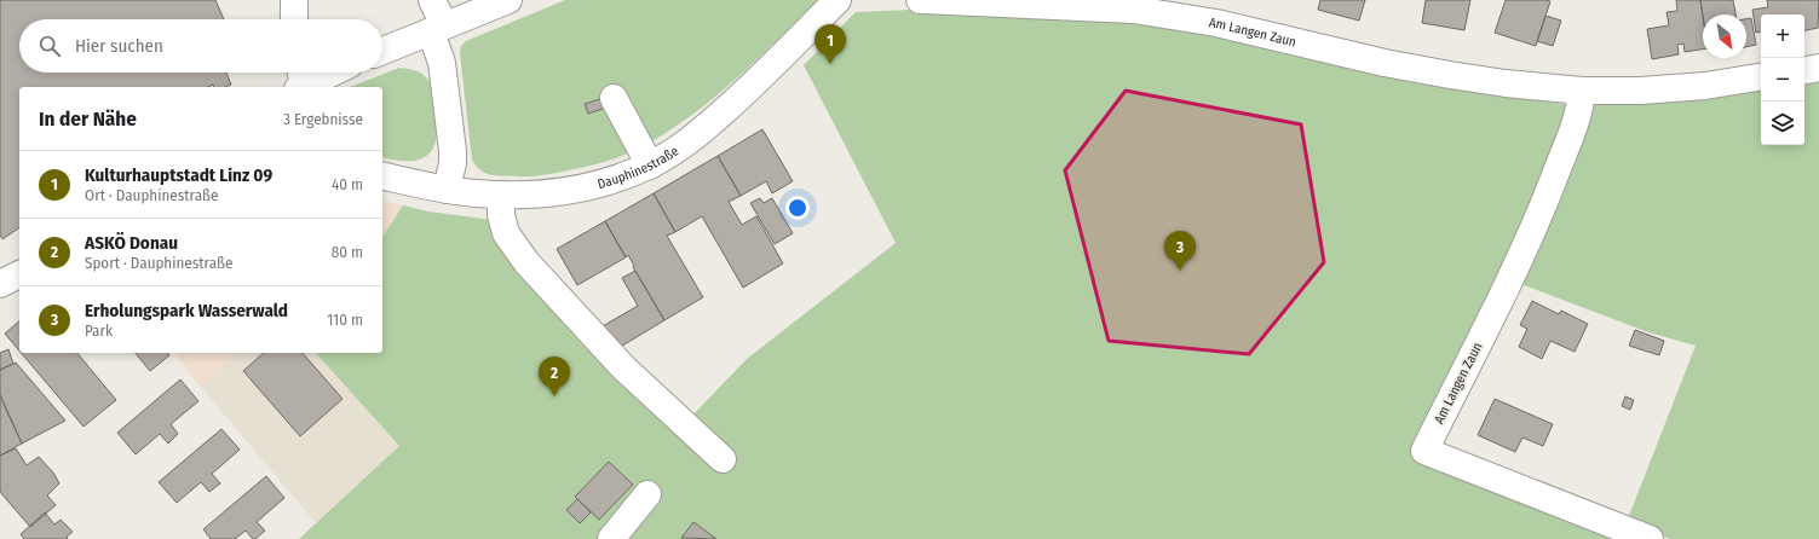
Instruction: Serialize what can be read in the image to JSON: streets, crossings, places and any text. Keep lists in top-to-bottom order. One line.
{"streets":{"street":["Am Langen Zaun","Dauphinestraße"]},"north":"bottom right","page":{"map_buttons":["+","−"],"search":"Hier suchen","pins":["1","3","2"],"heading":["In der Nähe","3 Ergebnisse"],"list":[{"mark":"1","name":"Kulturhauptstadt Linz 09","note":"Ort · Dauphinestraße","value":"40 m"},{"mark":"2","name":"ASKÖ Donau","note":"Sport · Dauphinestraße","value":"80 m"},{"mark":"3","name":"Erholungspark Wasserwald","note":"Park","value":"110 m"}]}}
